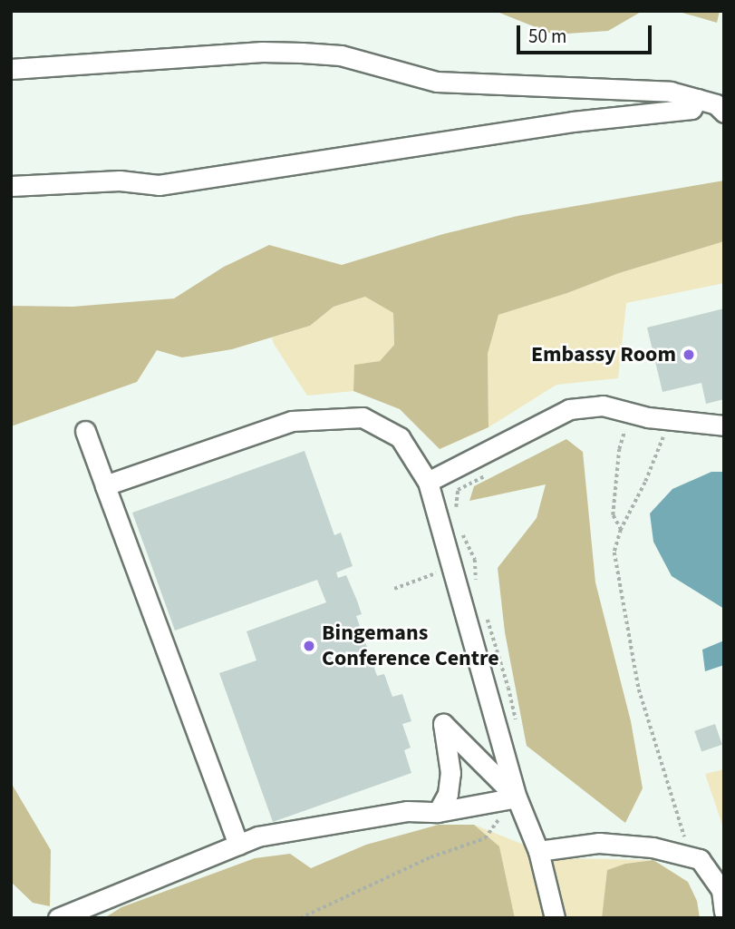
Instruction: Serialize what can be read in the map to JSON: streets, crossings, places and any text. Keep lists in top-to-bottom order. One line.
{"places":["Embassy Room","Bingemans Conference Centre"],"scale_bar":"50 m"}
